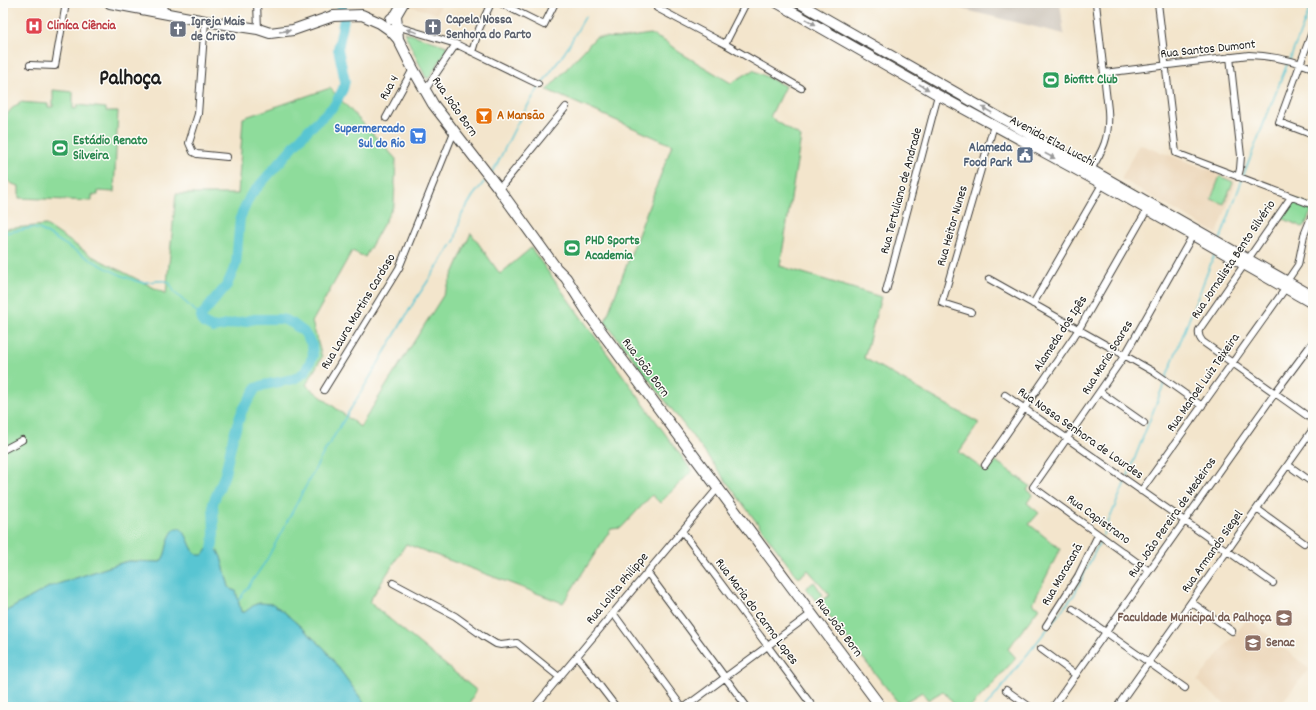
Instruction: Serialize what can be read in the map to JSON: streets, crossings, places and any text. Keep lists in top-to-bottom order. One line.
{"streets":{"main road":["Rua João Born","Avenida Elza Lucchi"],"street":["Rua Santos Dumont","Rua 4","Rua Tertuliano de Andrade","Rua Heitor Nunes","Rua Jornalista Bento Silvério","Rua Laura Martins Cardoso","Alameda dos Ipês","Rua Maria Soares","Rua Manoel Luiz Teixeira","Rua Nossa Senhora de Lourdes","Rua João Pereira de Medeiros","Rua Capistrano","Rua Armando Siegel","Rua Maracanã","Rua Lolita Philippe","Rua Maria do Carmo Lopes"]},"crossings":[["Rua 4","Rua João Born"],["Rua João Born","Rua Laura Martins Cardoso"],["Rua João Born","Rua Lolita Philippe"],["Avenida Elza Lucchi","Rua Tertuliano de Andrade"],["Avenida Elza Lucchi","Rua Heitor Nunes"],["Avenida Elza Lucchi","Rua Jornalista Bento Silvério"],["Avenida Elza Lucchi","Alameda dos Ipês"],["Avenida Elza Lucchi","Rua Maria Soares"],["Avenida Elza Lucchi","Rua Manoel Luiz Teixeira"],["Rua Jornalista Bento Silvério","Rua Manoel Luiz Teixeira"],["Alameda dos Ipês","Rua Nossa Senhora de Lourdes"],["Rua Maria Soares","Rua Nossa Senhora de Lourdes"],["Rua Maria Soares","Rua Capistrano"],["Rua Manoel Luiz Teixeira","Rua Nossa Senhora de Lourdes"],["Rua Nossa Senhora de Lourdes","Rua João Pereira de Medeiros"],["Rua Nossa Senhora de Lourdes","Rua Armando Siegel"],["Rua João Pereira de Medeiros","Rua Capistrano"],["Rua Capistrano","Rua Maracanã"],["Rua Lolita Philippe","Rua Maria do Carmo Lopes"]],"districts":["Palhoça"],"places":{"hospital":["Cliníca Ciência"],"church":["Capela Nossa Senhora do Parto","Igreja Mais de Cristo"],"sports":["Biofitt Club","Estádio Renato Silveira","PHD Sports Academia"],"bar":["A Mansão"],"supermarket":["Supermercado Sul do Rio"],"public building":["Alameda Food Park"],"school or university":["Faculdade Municipal da Palhoça","Senac"]}}
